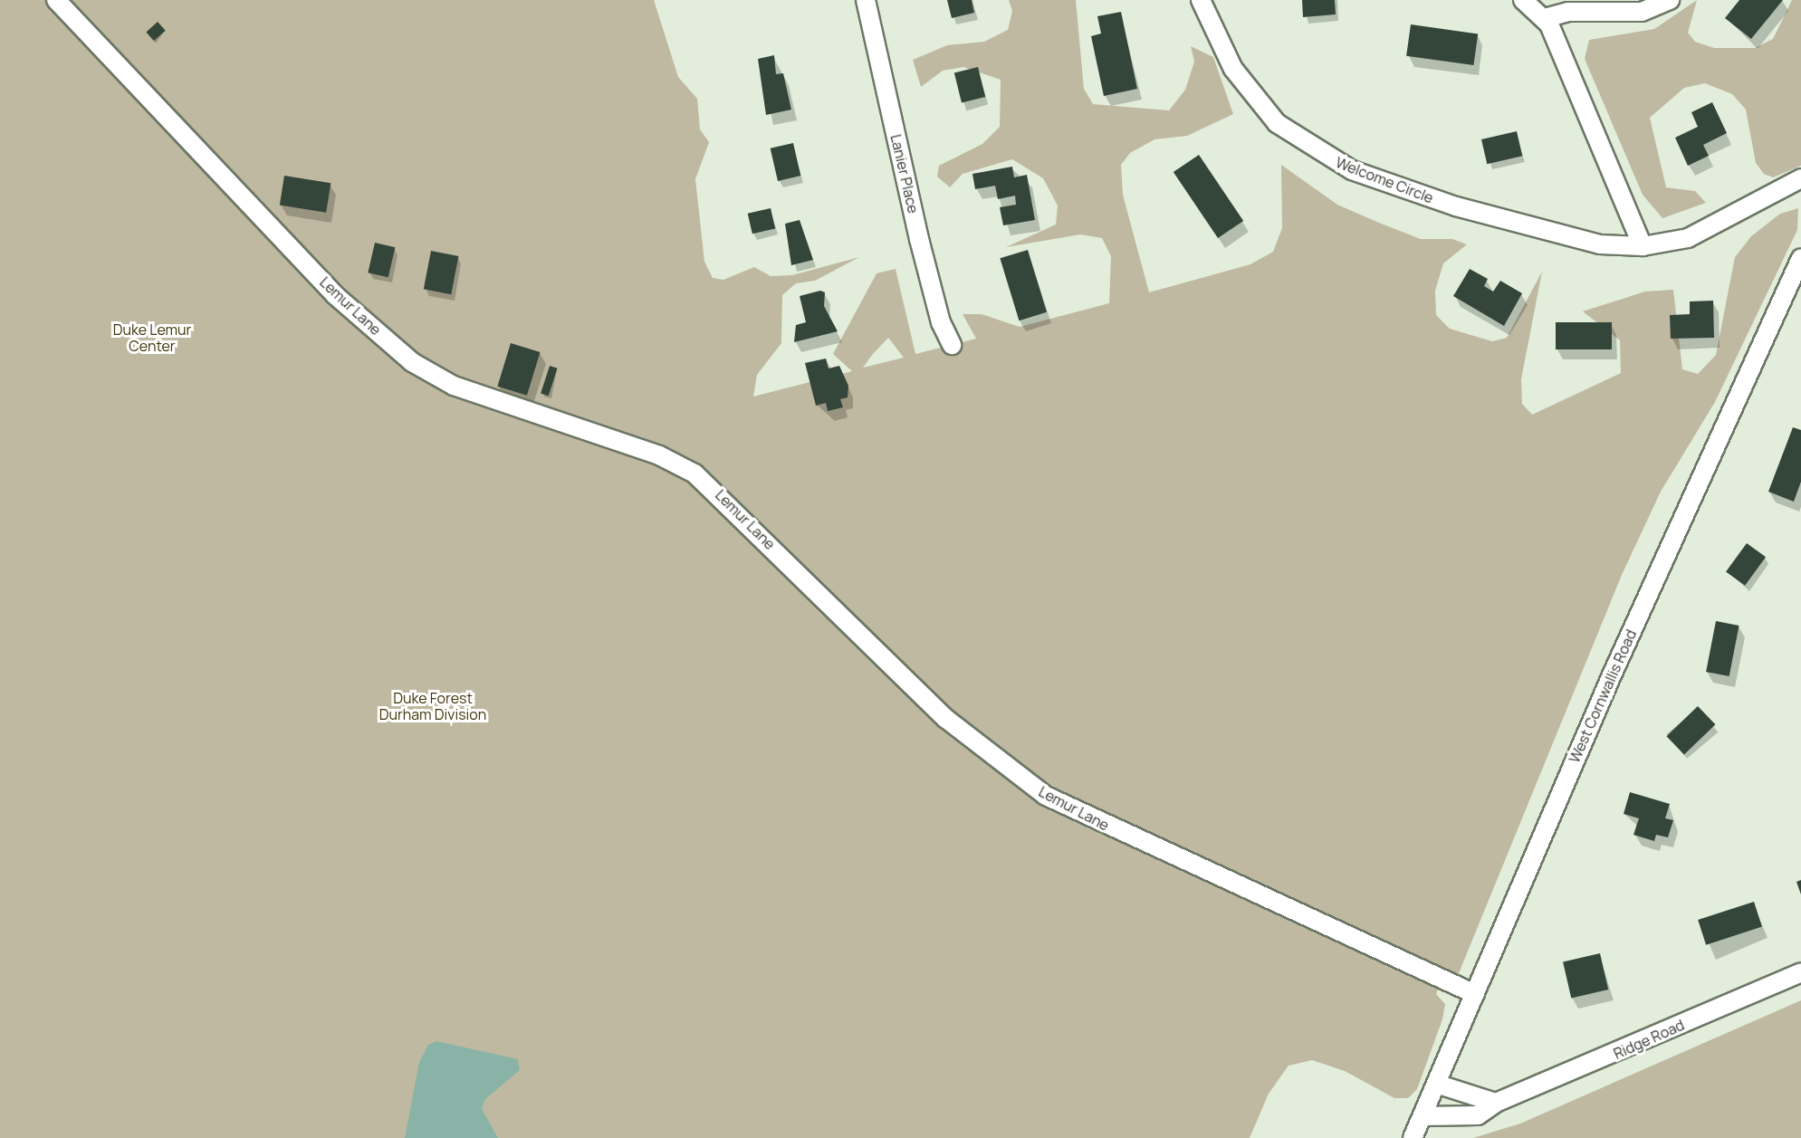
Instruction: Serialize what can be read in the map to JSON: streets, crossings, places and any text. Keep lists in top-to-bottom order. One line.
{"streets":{"street":["Lanier Place","Welcome Circle","Lemur Lane","West Cornwallis Road","Ridge Road"]},"crossings":[["Lemur Lane","West Cornwallis Road"],["West Cornwallis Road","Ridge Road"]],"parks":["Duke Lemur Center","Duke Forest Durham Division"]}
